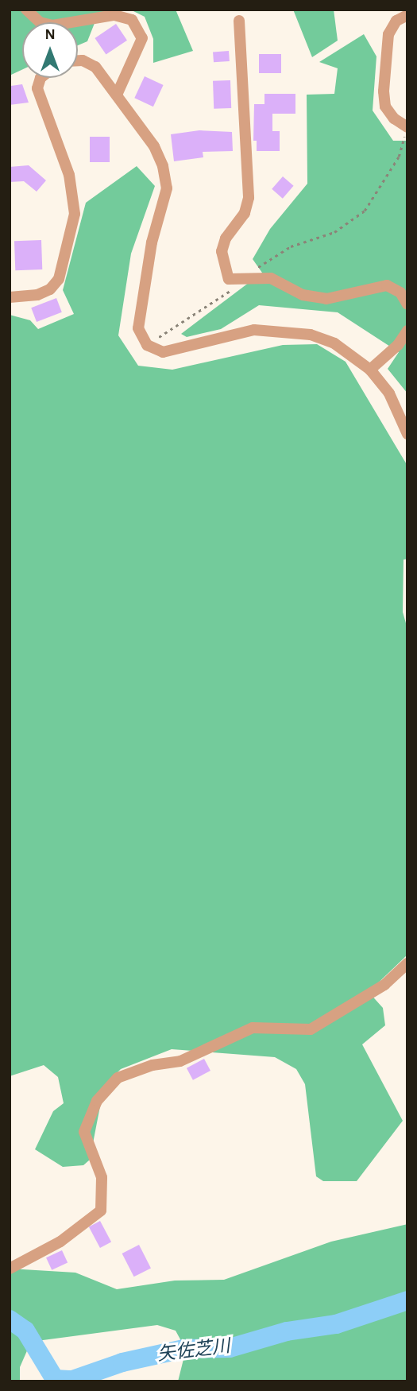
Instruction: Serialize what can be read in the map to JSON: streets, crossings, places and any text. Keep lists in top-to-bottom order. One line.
{"water":["矢佐芝川"],"north":"top"}
